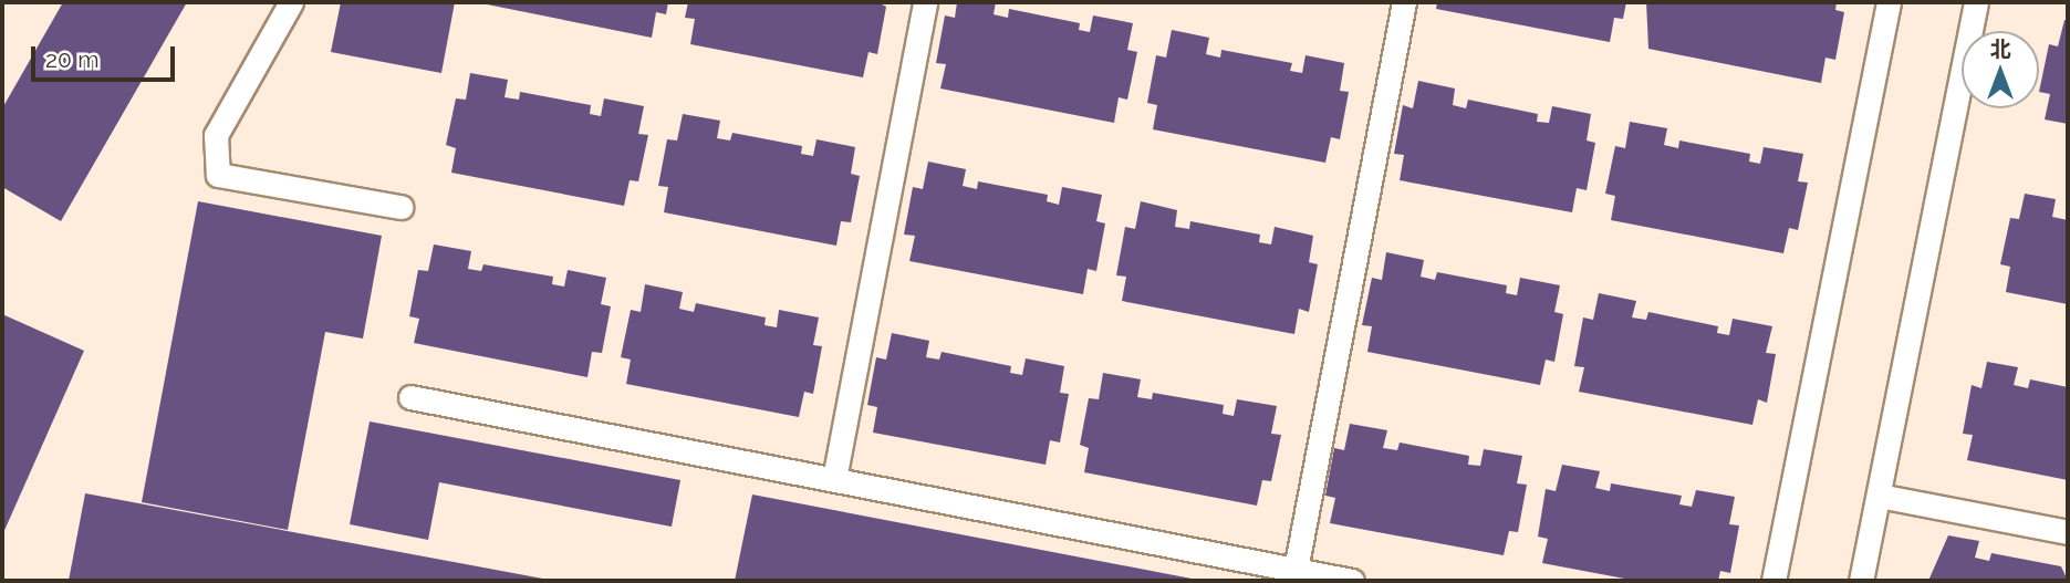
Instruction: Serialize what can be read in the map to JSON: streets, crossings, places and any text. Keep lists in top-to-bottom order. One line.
{"scale_bar":"20 m","north":"top"}
